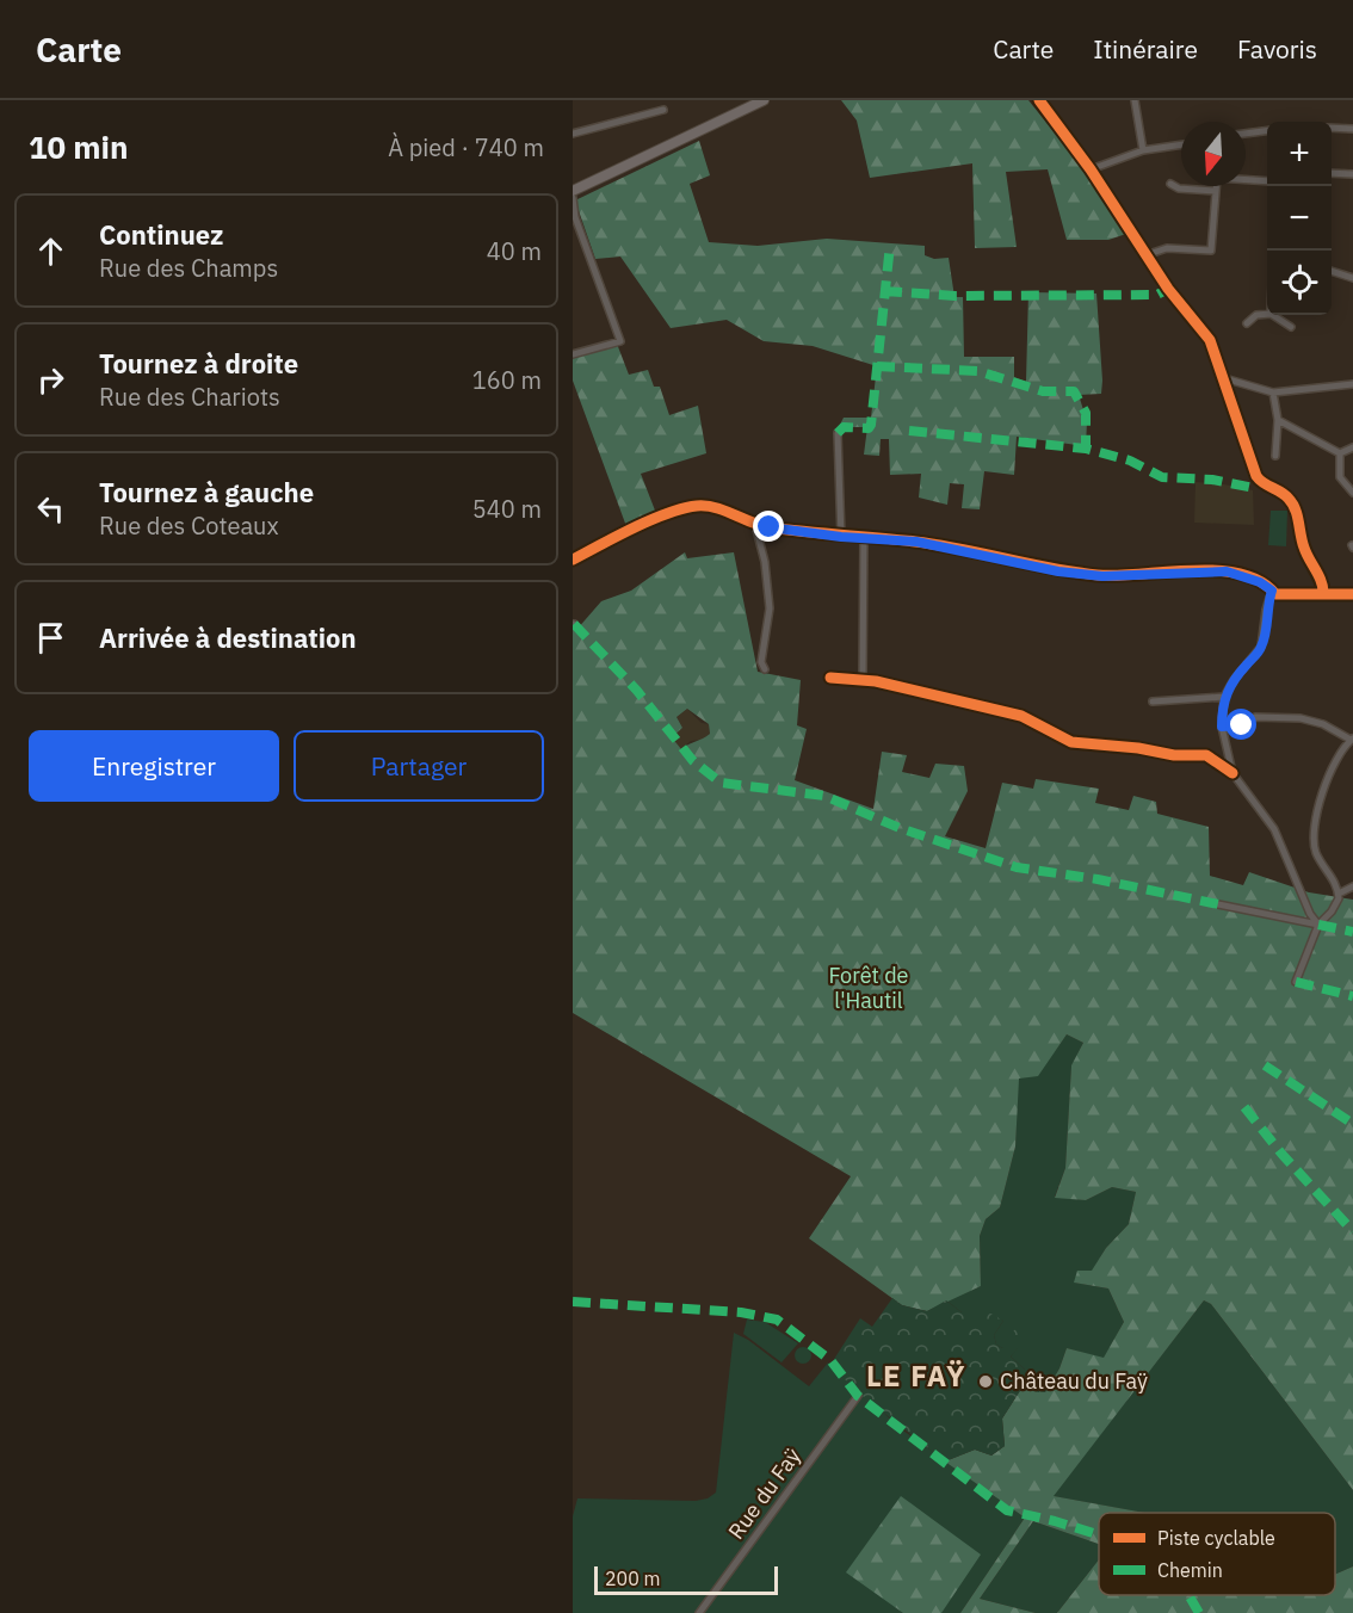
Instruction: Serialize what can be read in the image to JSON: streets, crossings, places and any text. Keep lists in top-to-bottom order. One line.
{"streets":{"street":["Rue du Faÿ"]},"districts":["LE FAŸ"],"parks":["Forêt de l'Hautil"],"places":["Château du Faÿ"],"legend":["Piste cyclable","Chemin"],"scale_bar":"200 m","north":"bottom","page":{"header":"Carte","nav":["Carte","Itinéraire","Favoris"],"heading":["10 min","À pied · 740 m"],"map_buttons":["+","−"],"list":[["Continuez","Rue des Champs","40 m"],["Tournez à droite","Rue des Chariots","160 m"],["Tournez à gauche","Rue des Coteaux","540 m"],"Arrivée à destination"],"buttons":["Enregistrer","Partager"],"scale":"200 m"}}
